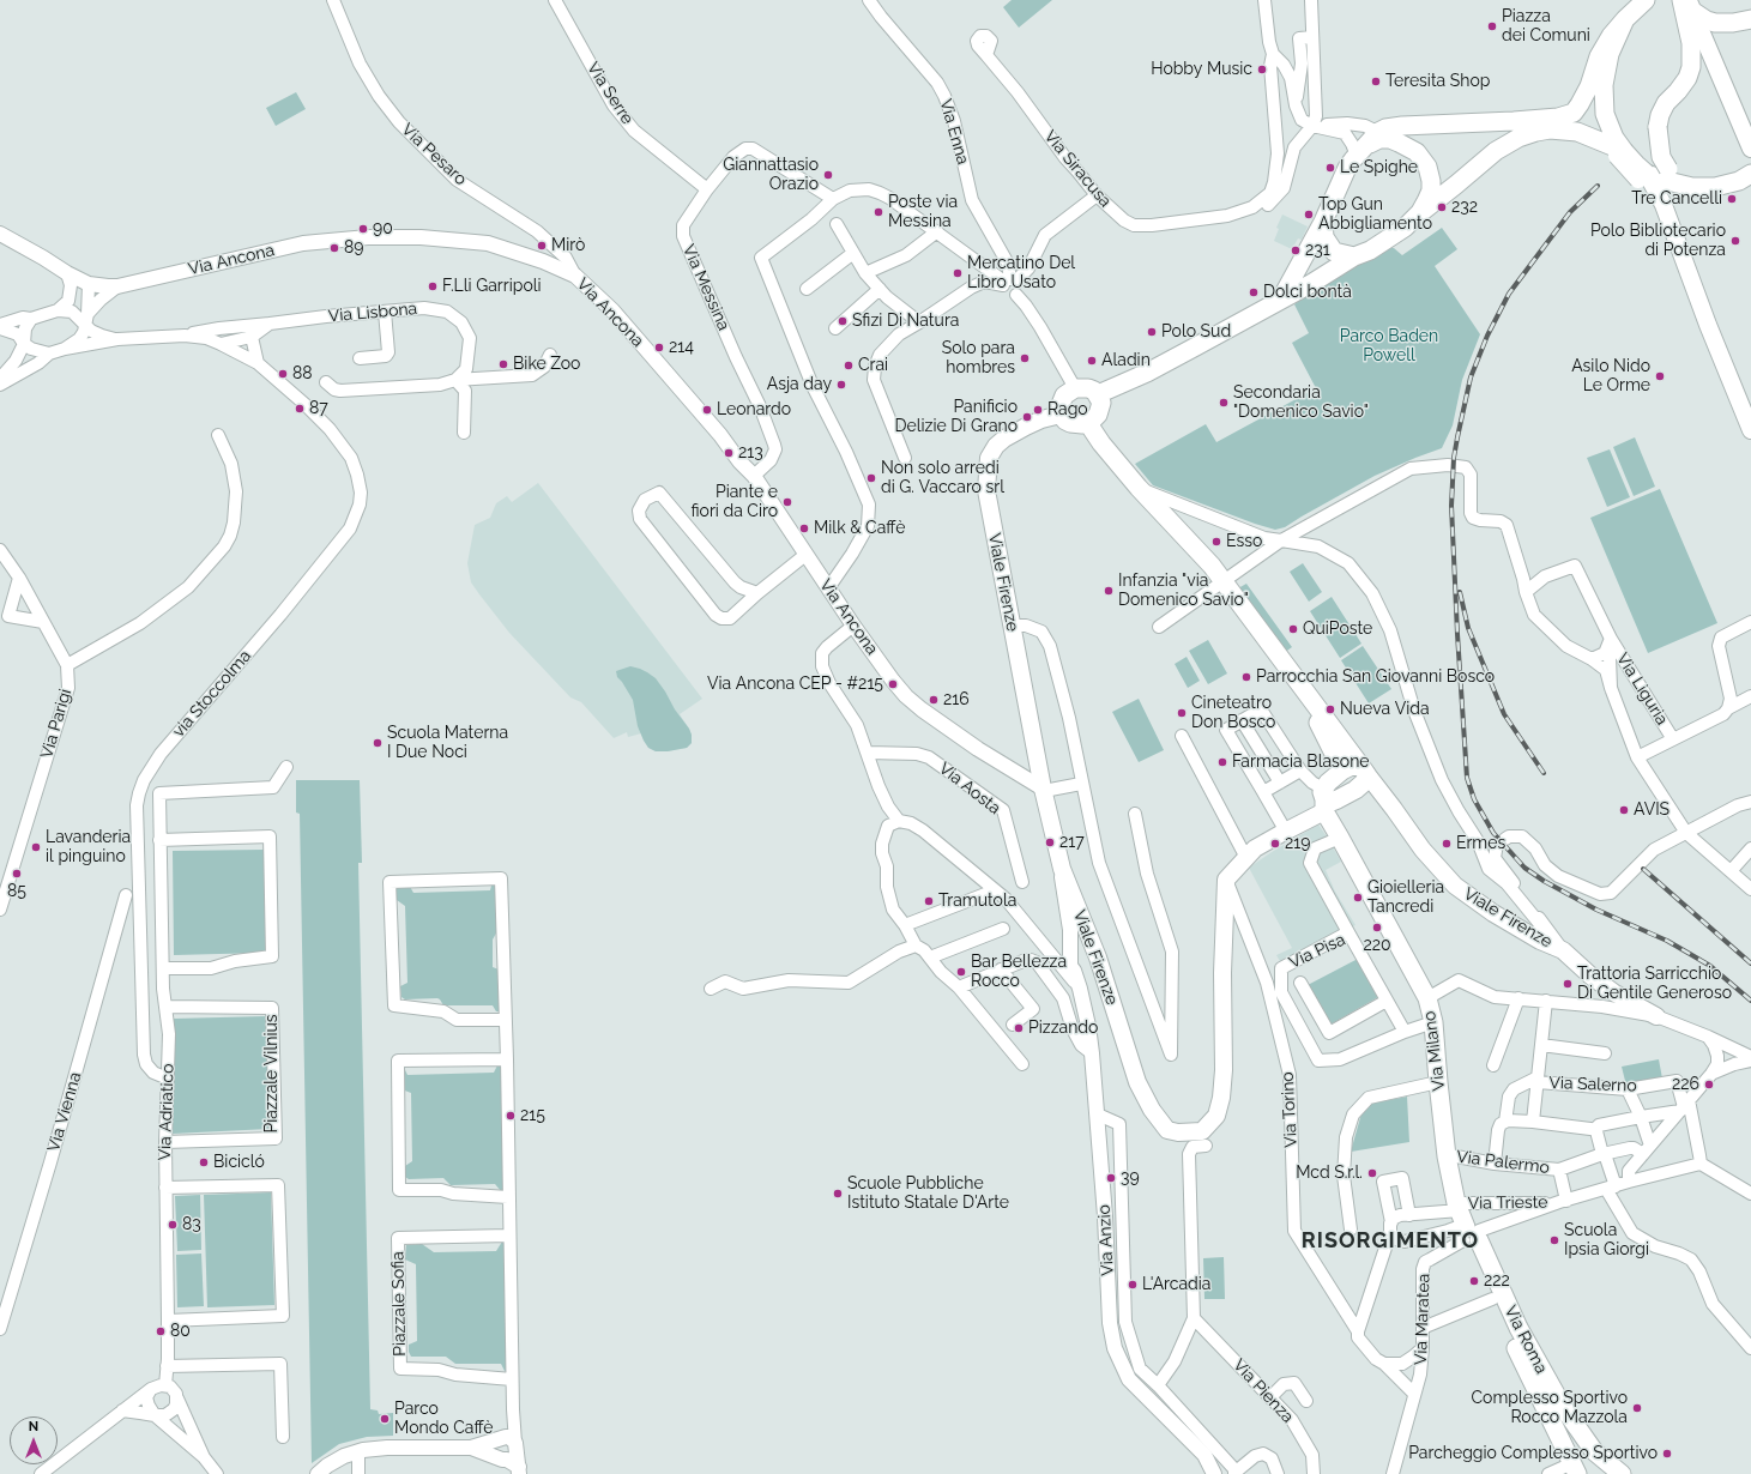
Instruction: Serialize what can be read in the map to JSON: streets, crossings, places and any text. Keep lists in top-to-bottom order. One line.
{"streets":{"main road":["Viale Firenze","Via Milano","Via Roma"],"street":["Via Serre","Via Enna","Via Pesaro","Via Siracusa","Via Ancona","Via Messina","Via Lisbona","Via Liguria","via Stoccolma","Via Parigi","Via Aosta","Via Pisa","Piazzale Vilnius","Via Salerno","Via Torino","Via Vienna","Via Adriatico","Via Palermo","Via Trieste","Via Anzio","Piazzale Sofia","Via Maratea","Via Pienza"]},"crossings":[["Via Serre","Via Messina"],["Via Pesaro","Via Ancona"],["Via Ancona","Via Messina"],["Via Ancona","Viale Firenze"],["Via Lisbona","via Stoccolma"],["Viale Firenze","Via Torino"],["via Stoccolma","Via Adriatico"],["Via Pisa","Via Milano"],["Via Milano","Via Palermo"],["Via Milano","Via Trieste"],["Via Milano","Via Maratea"],["Via Milano","Via Roma"],["Piazzale Vilnius","Via Adriatico"],["Via Salerno","Via Palermo"],["Via Torino","Via Maratea"],["Via Palermo","Via Trieste"],["Via Trieste","Via Maratea"],["Via Trieste","Via Roma"],["Via Maratea","Via Roma"]],"districts":["RISORGIMENTO"],"parks":["Parco Baden Powell"],"places":["Piazza dei Comuni","Hobby Music","Teresita Shop","Le Spighe","Giannattasio Orazio","Tre Cancelli","232","Poste via Messina","Top Gun Abbigliamento","90","Polo Bibliotecario di Potenza","Mirò","89","231","Mercatino Del Libro Usato","F.Lli Garripoli","Dolci bontà","Sfizi Di Natura","Polo Sud","214","Solo para hombres","Aladin","Bike Zoo","Crai","88","Asilo Nido Le Orme","Asja day","Secondaria \"Domenico Savio\"","87","Leonardo","Rago","Panificio Delizie Di Grano","213","Non solo arredi di G. Vaccaro srl","Piante e fiori da Ciro","Milk & Caffè","Esso","Infanzia \"via Domenico Savio\"","QuiPoste","Parrocchia San Giovanni Bosco","Via Ancona CEP - #215","216","Nueva Vida","Cineteatro Don Bosco","Scuola Materna I Due Noci","Farmacia Blasone","AVIS","217","219","Ermes","Lavanderia il pinguino","85","Gioielleria Tancredi","Tramutola","220","Bar Bellezza Rocco","Trattoria Sarricchio Di Gentile Generoso","Pizzando","226","215","Bicicló","Mcd S.r.l.","39","Scuole Pubbliche Istituto Statale D'Arte","83","Scuola Ipsia Giorgi","222","L'Arcadia","80","Complesso Sportivo Rocco Mazzola","Parco Mondo Caffè","Parcheggio Complesso Sportivo"],"north":"top"}
